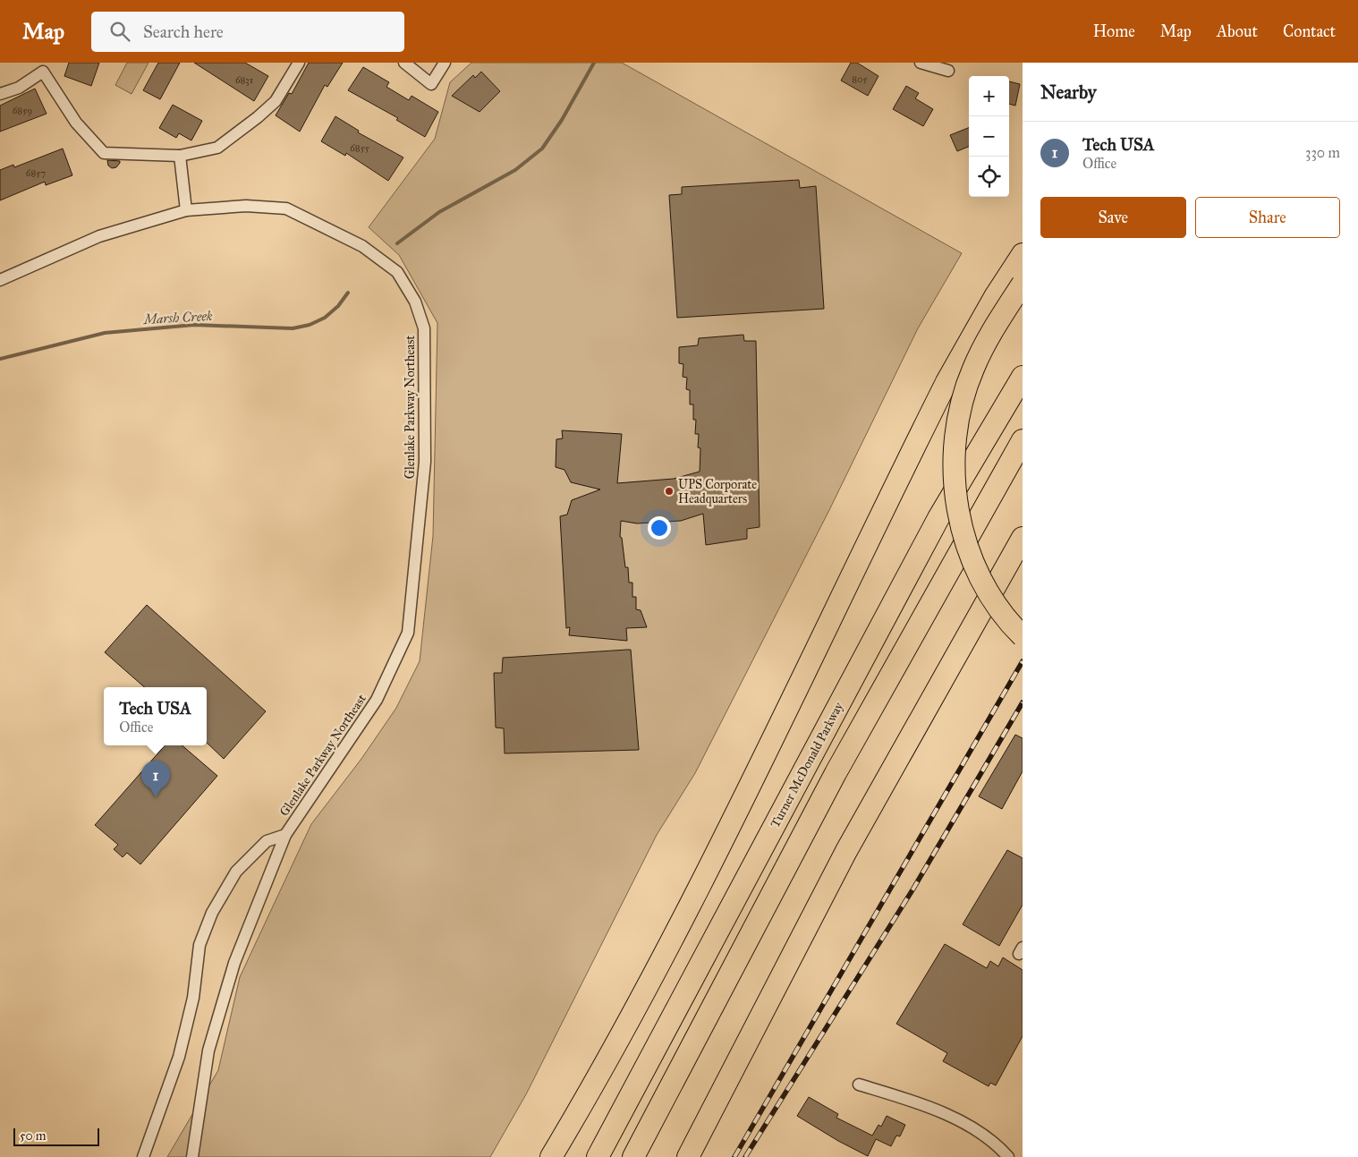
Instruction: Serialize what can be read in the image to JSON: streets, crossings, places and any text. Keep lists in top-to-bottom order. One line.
{"streets":{"highway":["Turner McDonald Parkway"],"street":["Glenlake Parkway Northeast"]},"water":["Marsh Creek"],"places":["UPS Corporate Headquarters"],"house_numbers":["805","6831","6859","6855","6857"],"scale_bar":"50 m","page":{"header":"Map","search":"Search here","nav":["Home","Map","About","Contact"],"heading":"Nearby","map_buttons":["+","−"],"list":[{"mark":"1","name":"Tech USA","note":"Office","value":"330 m"}],"buttons":["Save","Share"],"popup":["Tech USA","Office"],"pins":"1","scale":"50 m"}}
